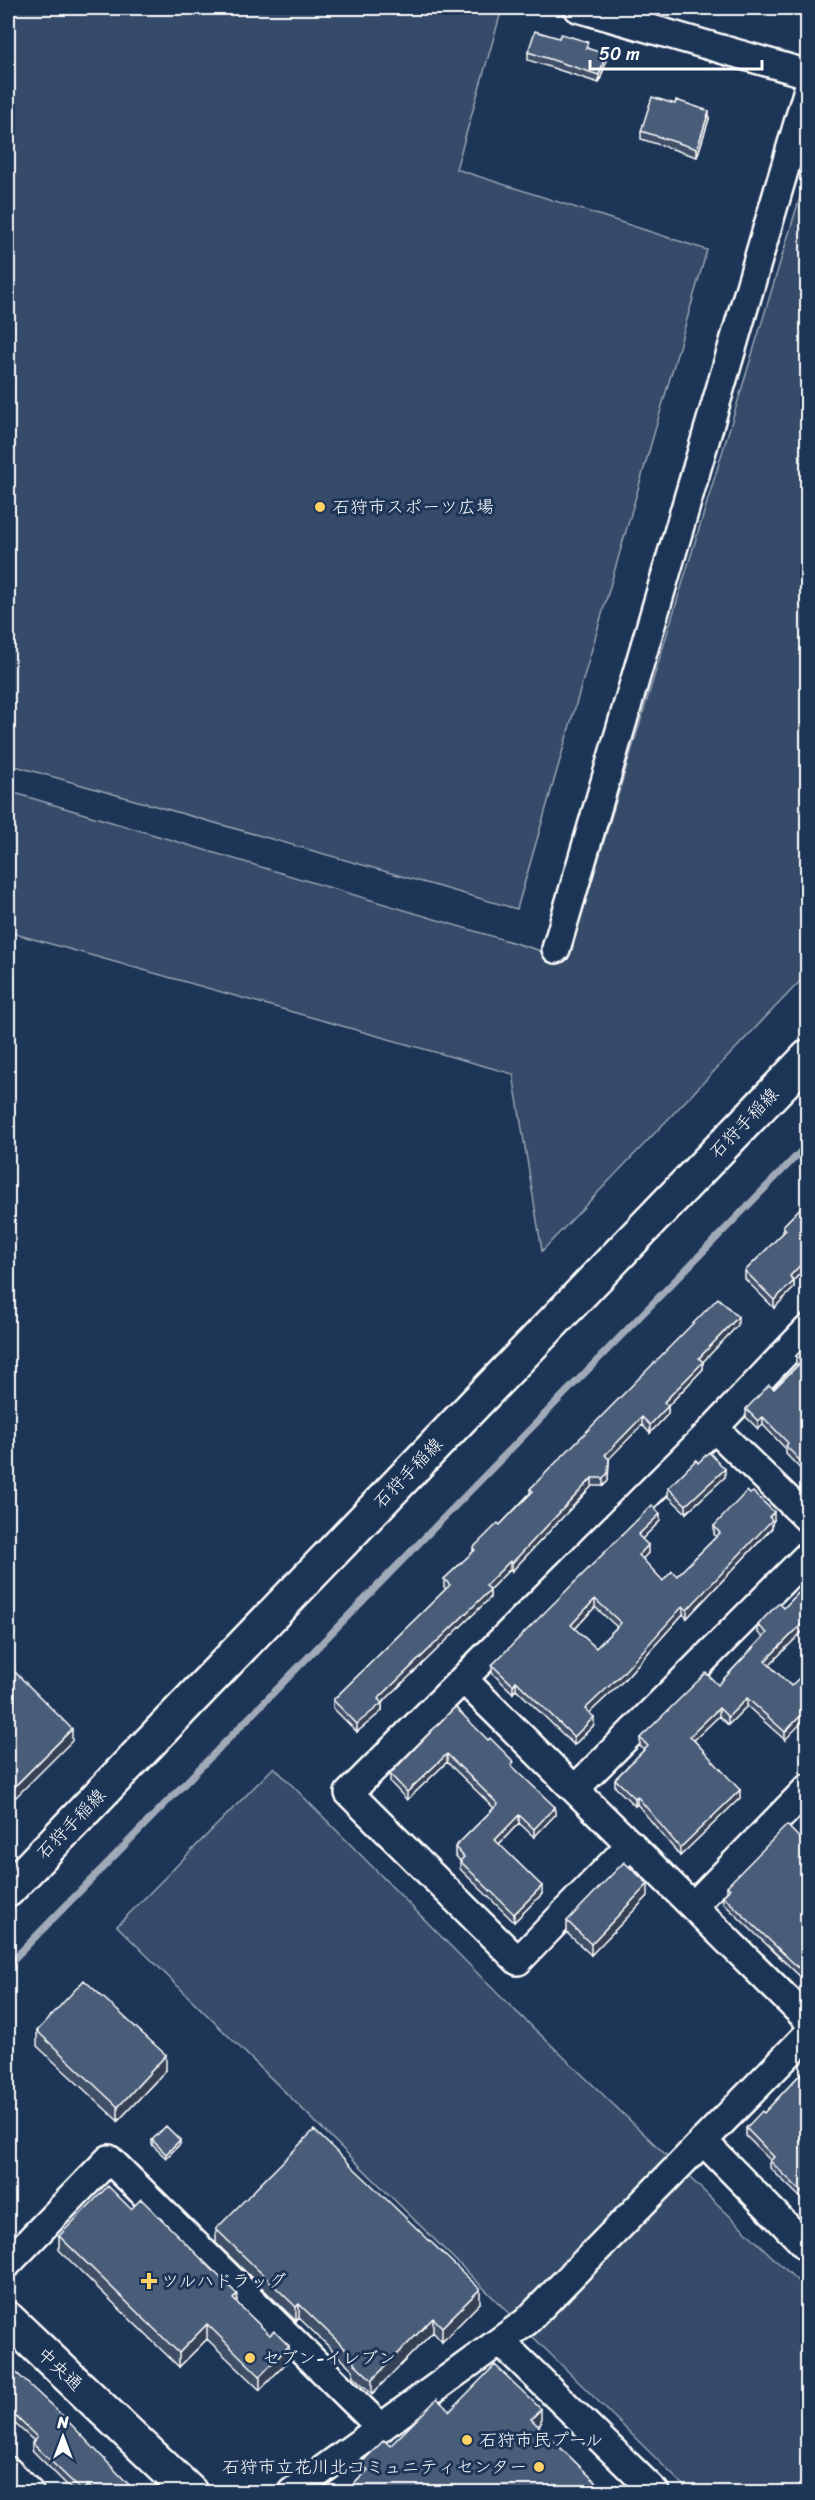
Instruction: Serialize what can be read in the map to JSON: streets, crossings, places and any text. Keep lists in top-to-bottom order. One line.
{"streets":{"main road":["石狩手稲線","中央通"]},"places":{"other":["石狩市スポーツ広場","セブン-イレブン","石狩市民プール","石狩市立花川北コミュニティセンター"],"health":["ツルハドラッグ"]},"scale_bar":"50 m","north":"top"}
